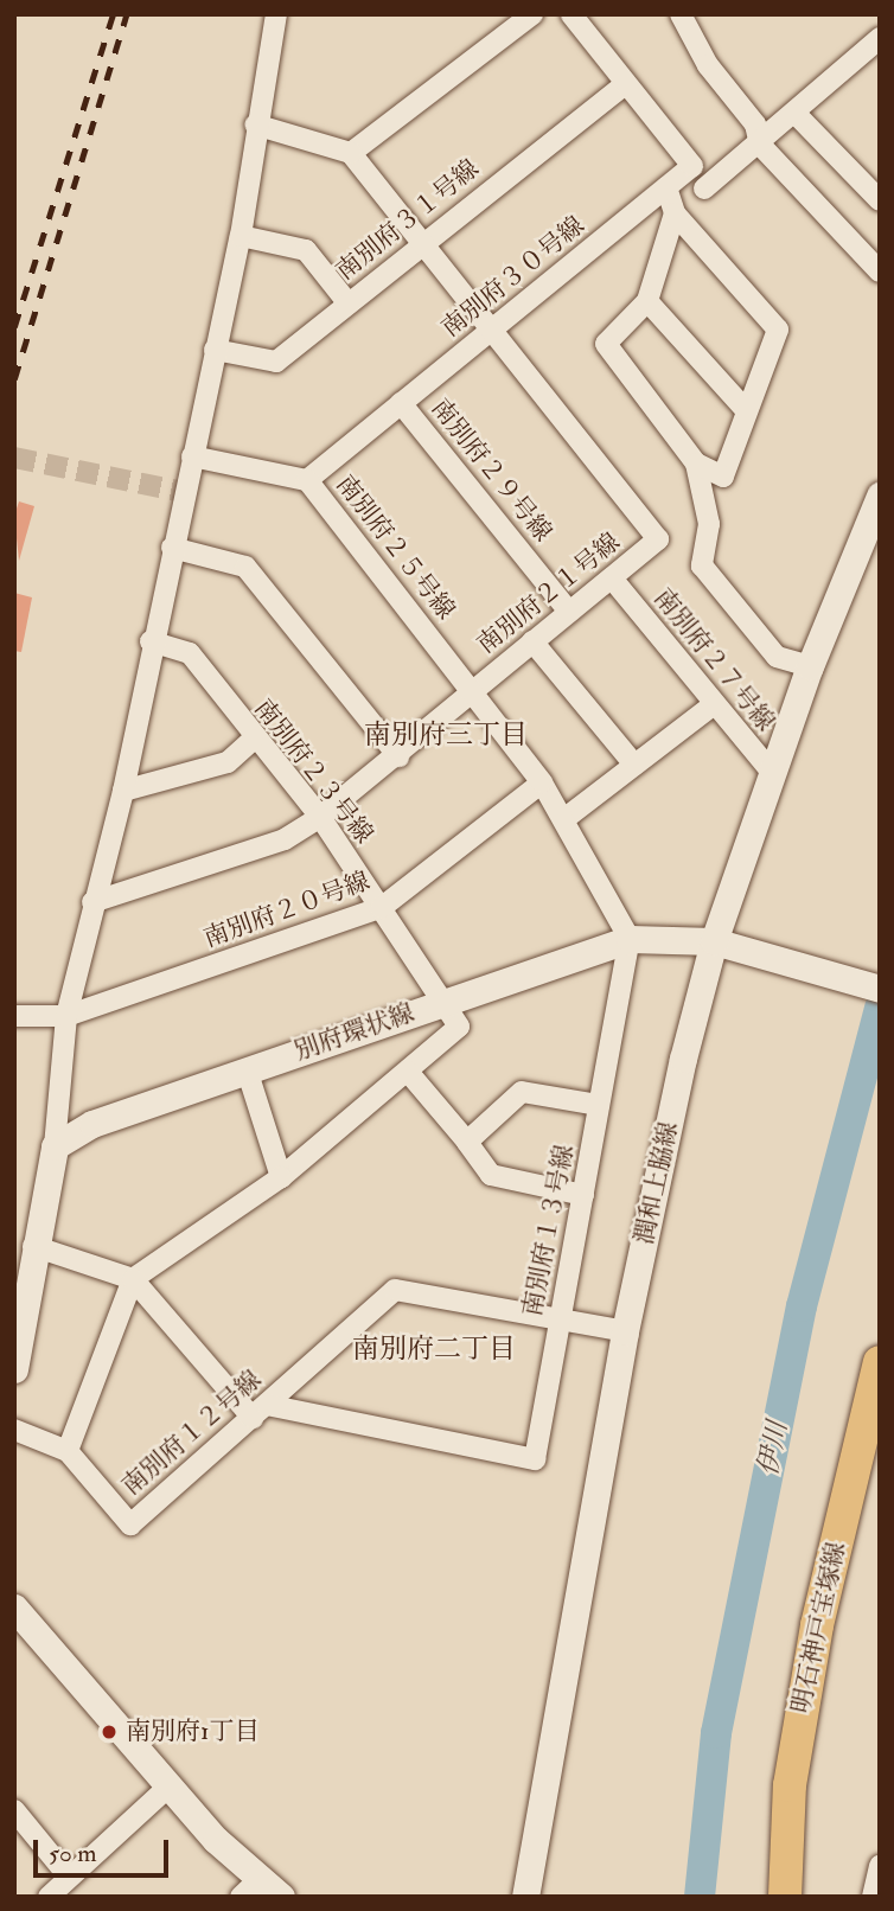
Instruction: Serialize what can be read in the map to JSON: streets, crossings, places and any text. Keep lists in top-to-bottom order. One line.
{"streets":{"main road":["明石神戸宝塚線"],"street":["南別府３１号線","南別府３０号線","南別府２９号線","南別府２５号線","南別府２１号線","南別府２７号線","南別府２３号線","南別府２０号線","別府環状線","潤和上脇線","南別府１３号線","南別府１２号線"]},"crossings":[["南別府３１号線","南別府３０号線"],["南別府３１号線","南別府２１号線"],["南別府３０号線","南別府２９号線"],["南別府３０号線","南別府２５号線"],["南別府３０号線","南別府２１号線"],["南別府２９号線","南別府２１号線"],["南別府２５号線","南別府２１号線"],["南別府２５号線","南別府２０号線"],["南別府２５号線","別府環状線"],["南別府２５号線","南別府１３号線"],["南別府２１号線","南別府２７号線"],["南別府２１号線","南別府２３号線"],["南別府２７号線","潤和上脇線"],["南別府２３号線","南別府２０号線"],["南別府２３号線","別府環状線"],["別府環状線","潤和上脇線"],["別府環状線","南別府１３号線"],["潤和上脇線","南別府１２号線"],["南別府１３号線","南別府１２号線"]],"districts":["南別府三丁目","南別府二丁目"],"water":["伊川"],"places":["南別府1丁目"],"scale_bar":"50 m"}
